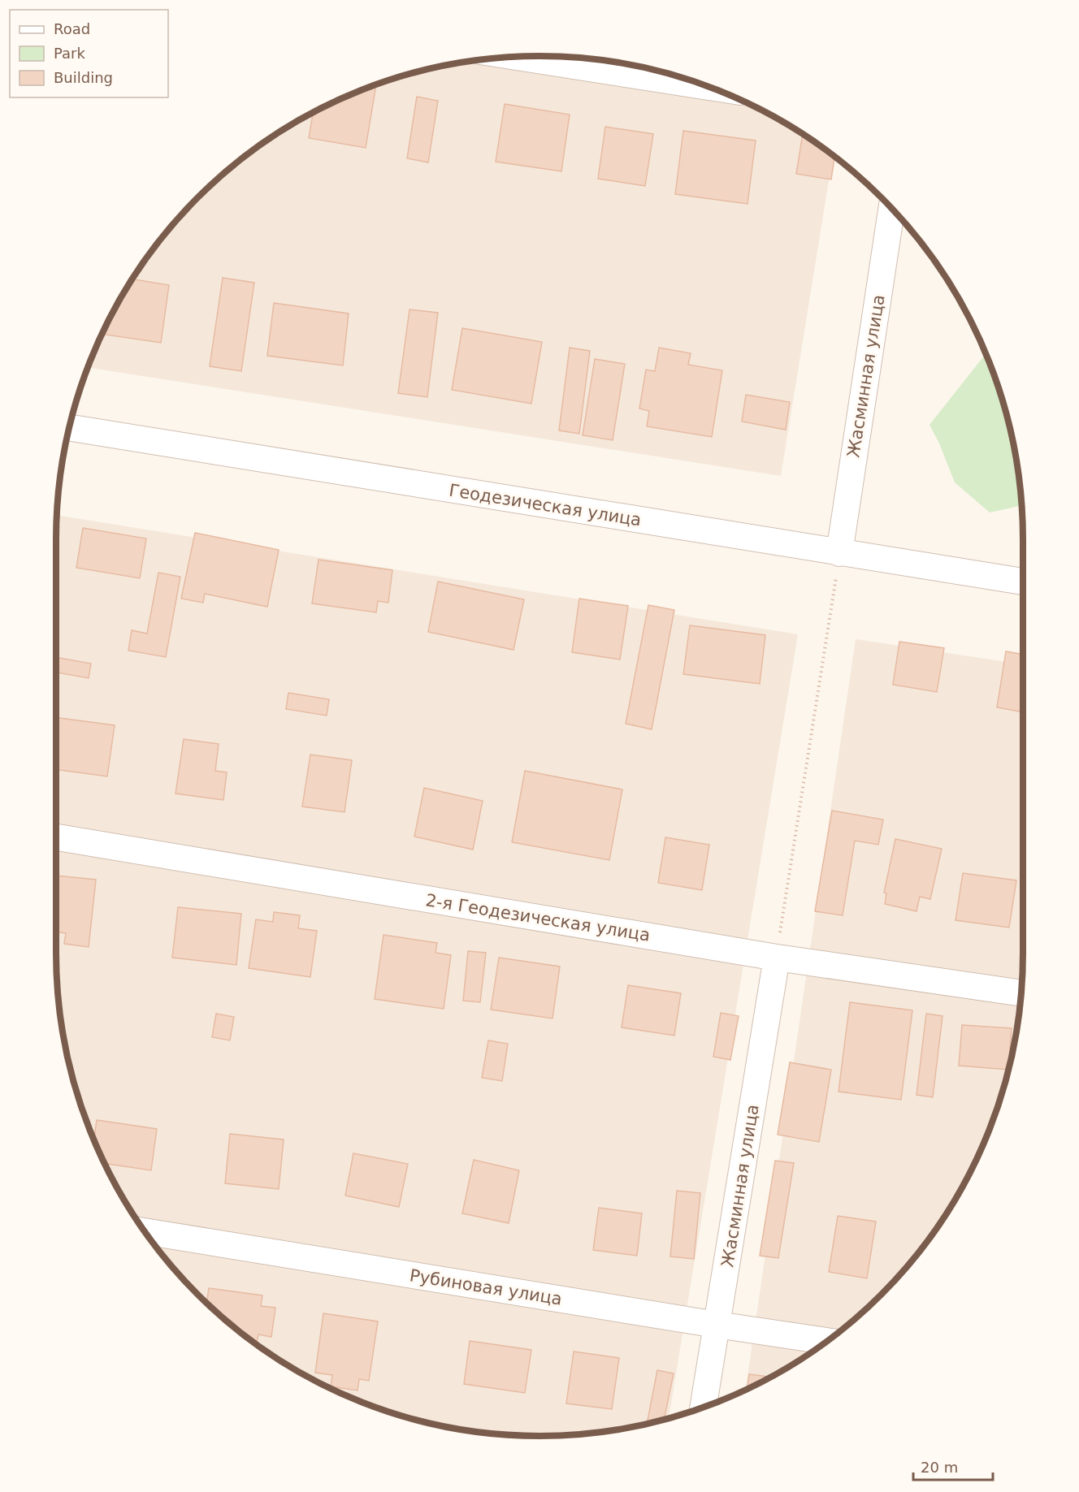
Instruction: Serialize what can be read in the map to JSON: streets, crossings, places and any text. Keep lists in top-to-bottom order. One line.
{"streets":{"street":["Жасминная улица","Геодезическая улица","2-я Геодезическая улица","Рубиновая улица"]},"crossings":[["Жасминная улица","Геодезическая улица"],["Жасминная улица","2-я Геодезическая улица"],["Жасминная улица","Рубиновая улица"]],"legend":["Road","Park","Building"],"scale_bar":"20 m"}
